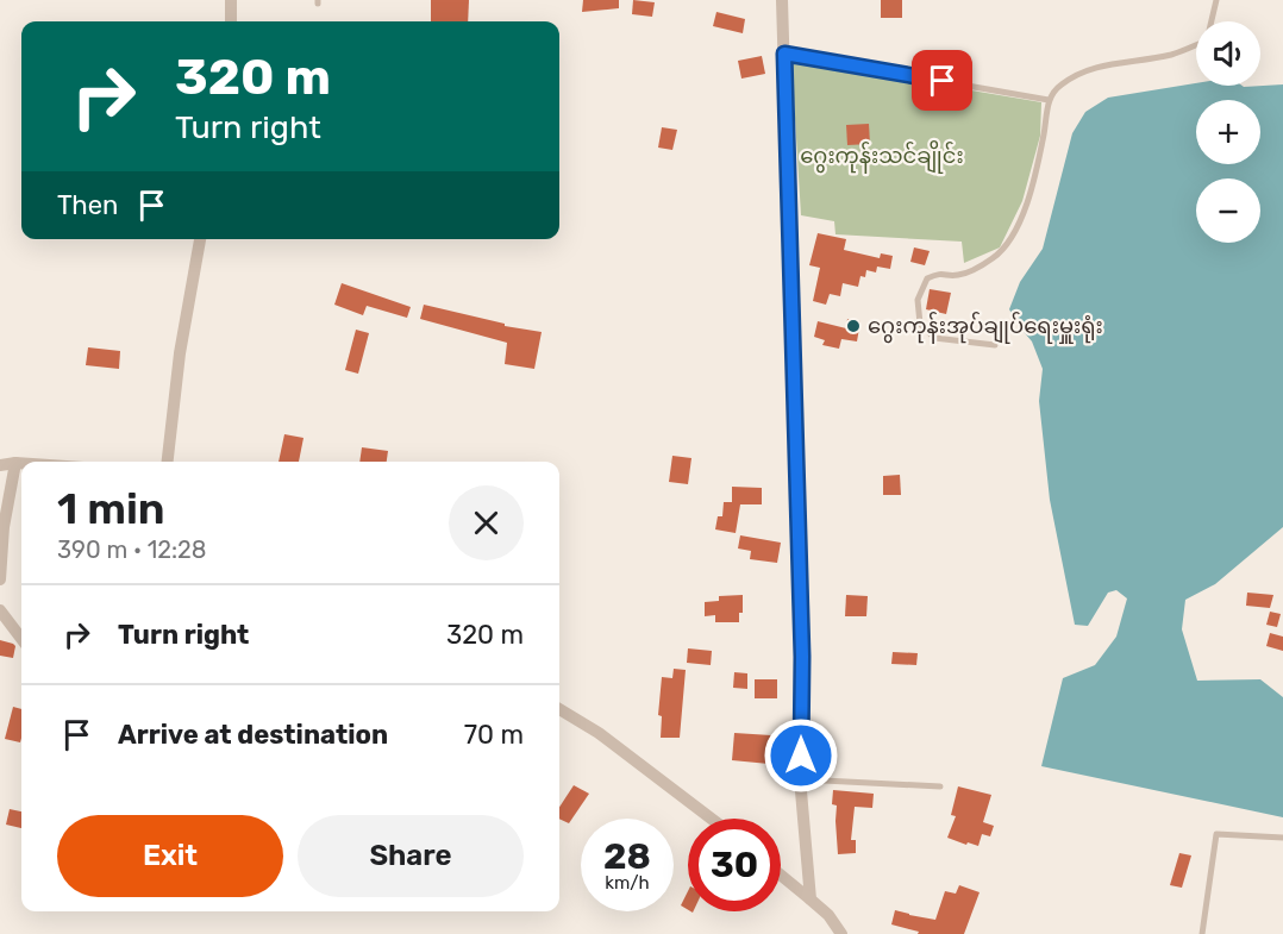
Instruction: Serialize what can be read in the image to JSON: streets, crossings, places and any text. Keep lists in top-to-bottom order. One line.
{"parks":["ဂွေးကုန်းသင်ချိုင်း"],"places":["ဂွေးကုန်းအုပ်ချုပ်ရေးမှူးရုံး"],"page":{"map_buttons":["+","−"],"turn":["320 m","Turn right"],"then":"Then","heading":["1 min","390 m · 12:28"],"list":[{"name":"Turn right","value":"320 m"},{"name":"Arrive at destination","value":"70 m"}],"buttons":["Exit","Share"],"speed":"28 km/h","limit":"30"}}
